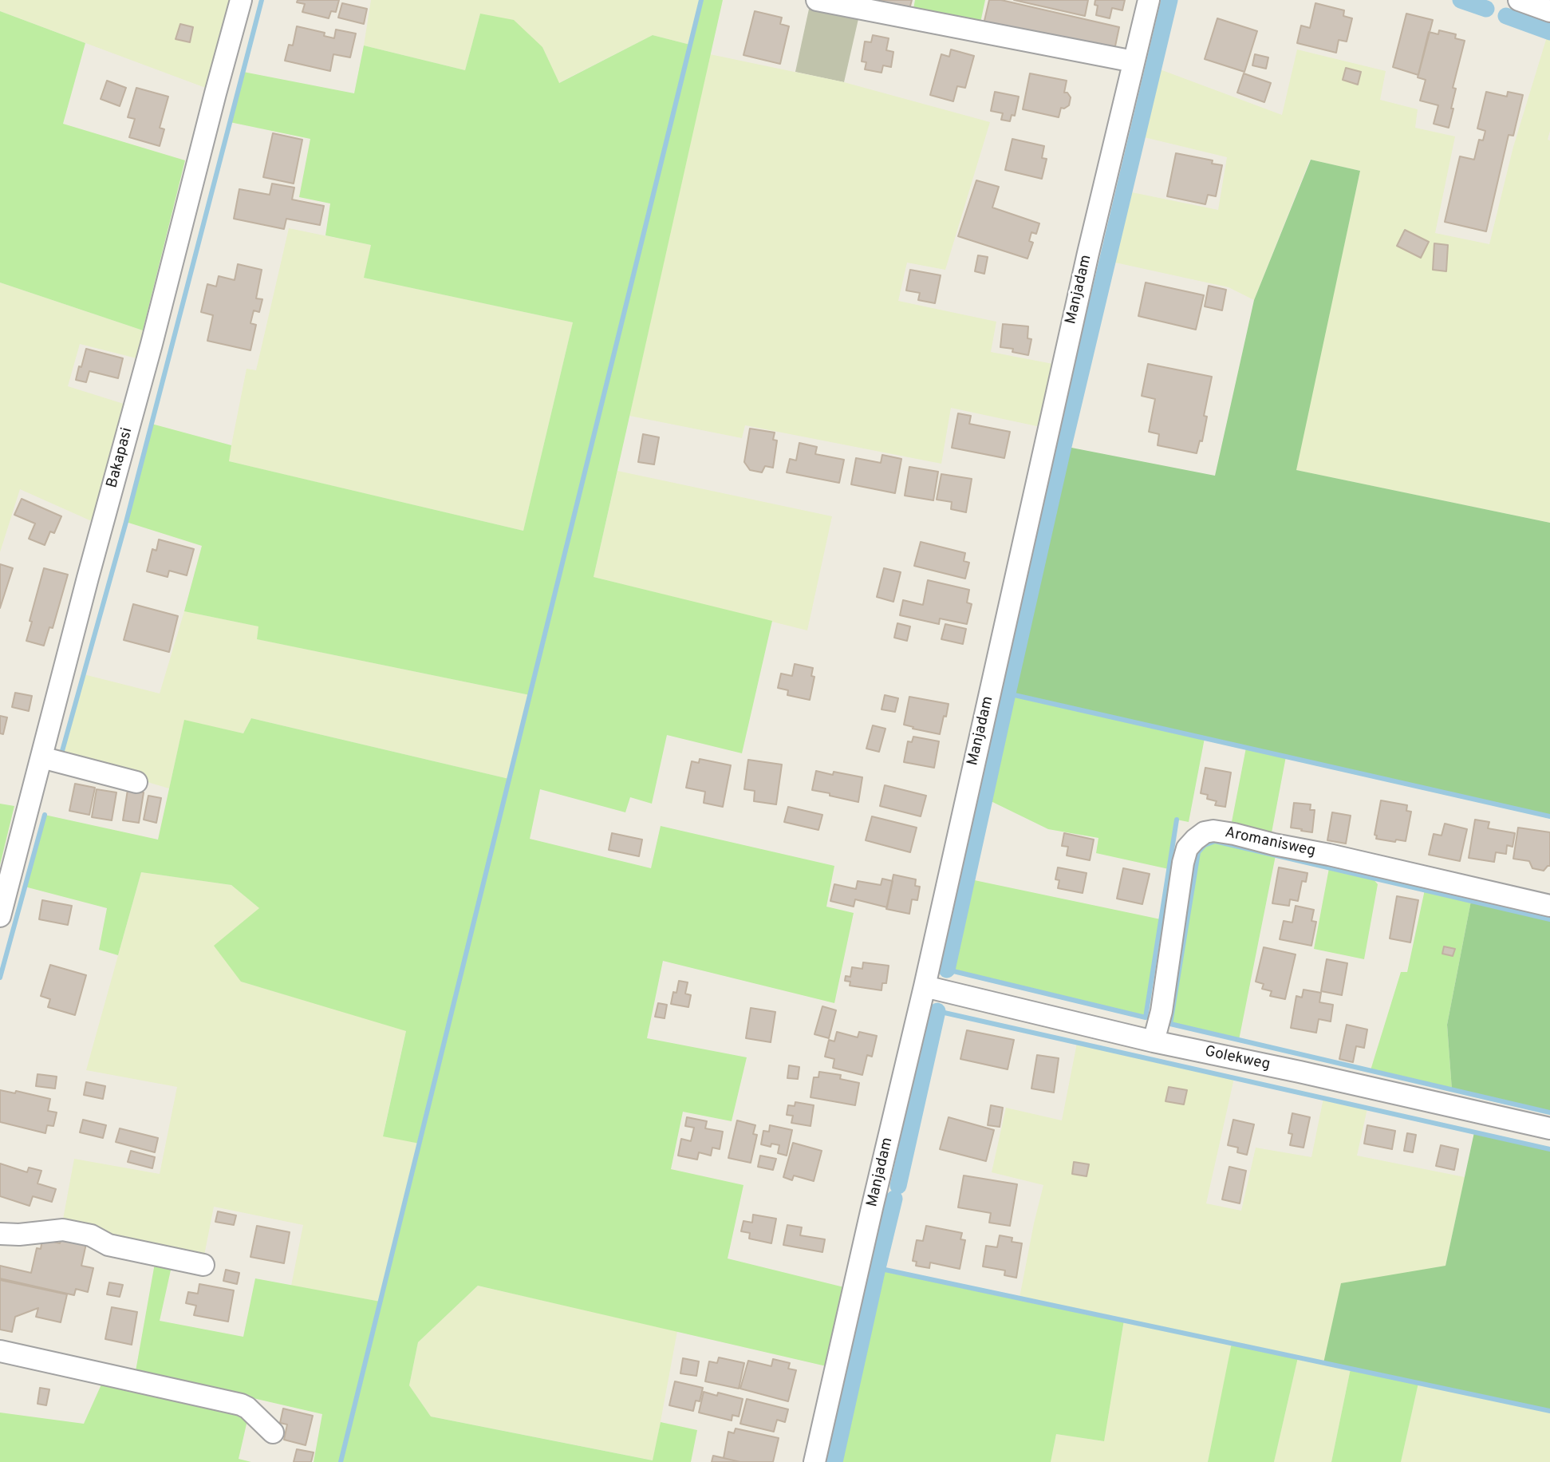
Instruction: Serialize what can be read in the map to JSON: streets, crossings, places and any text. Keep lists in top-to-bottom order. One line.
{"streets":{"street":["Manjadam","Bakapasi","Aromanisweg","Golekweg"]},"crossings":[["Manjadam","Golekweg"],["Aromanisweg","Golekweg"]]}
